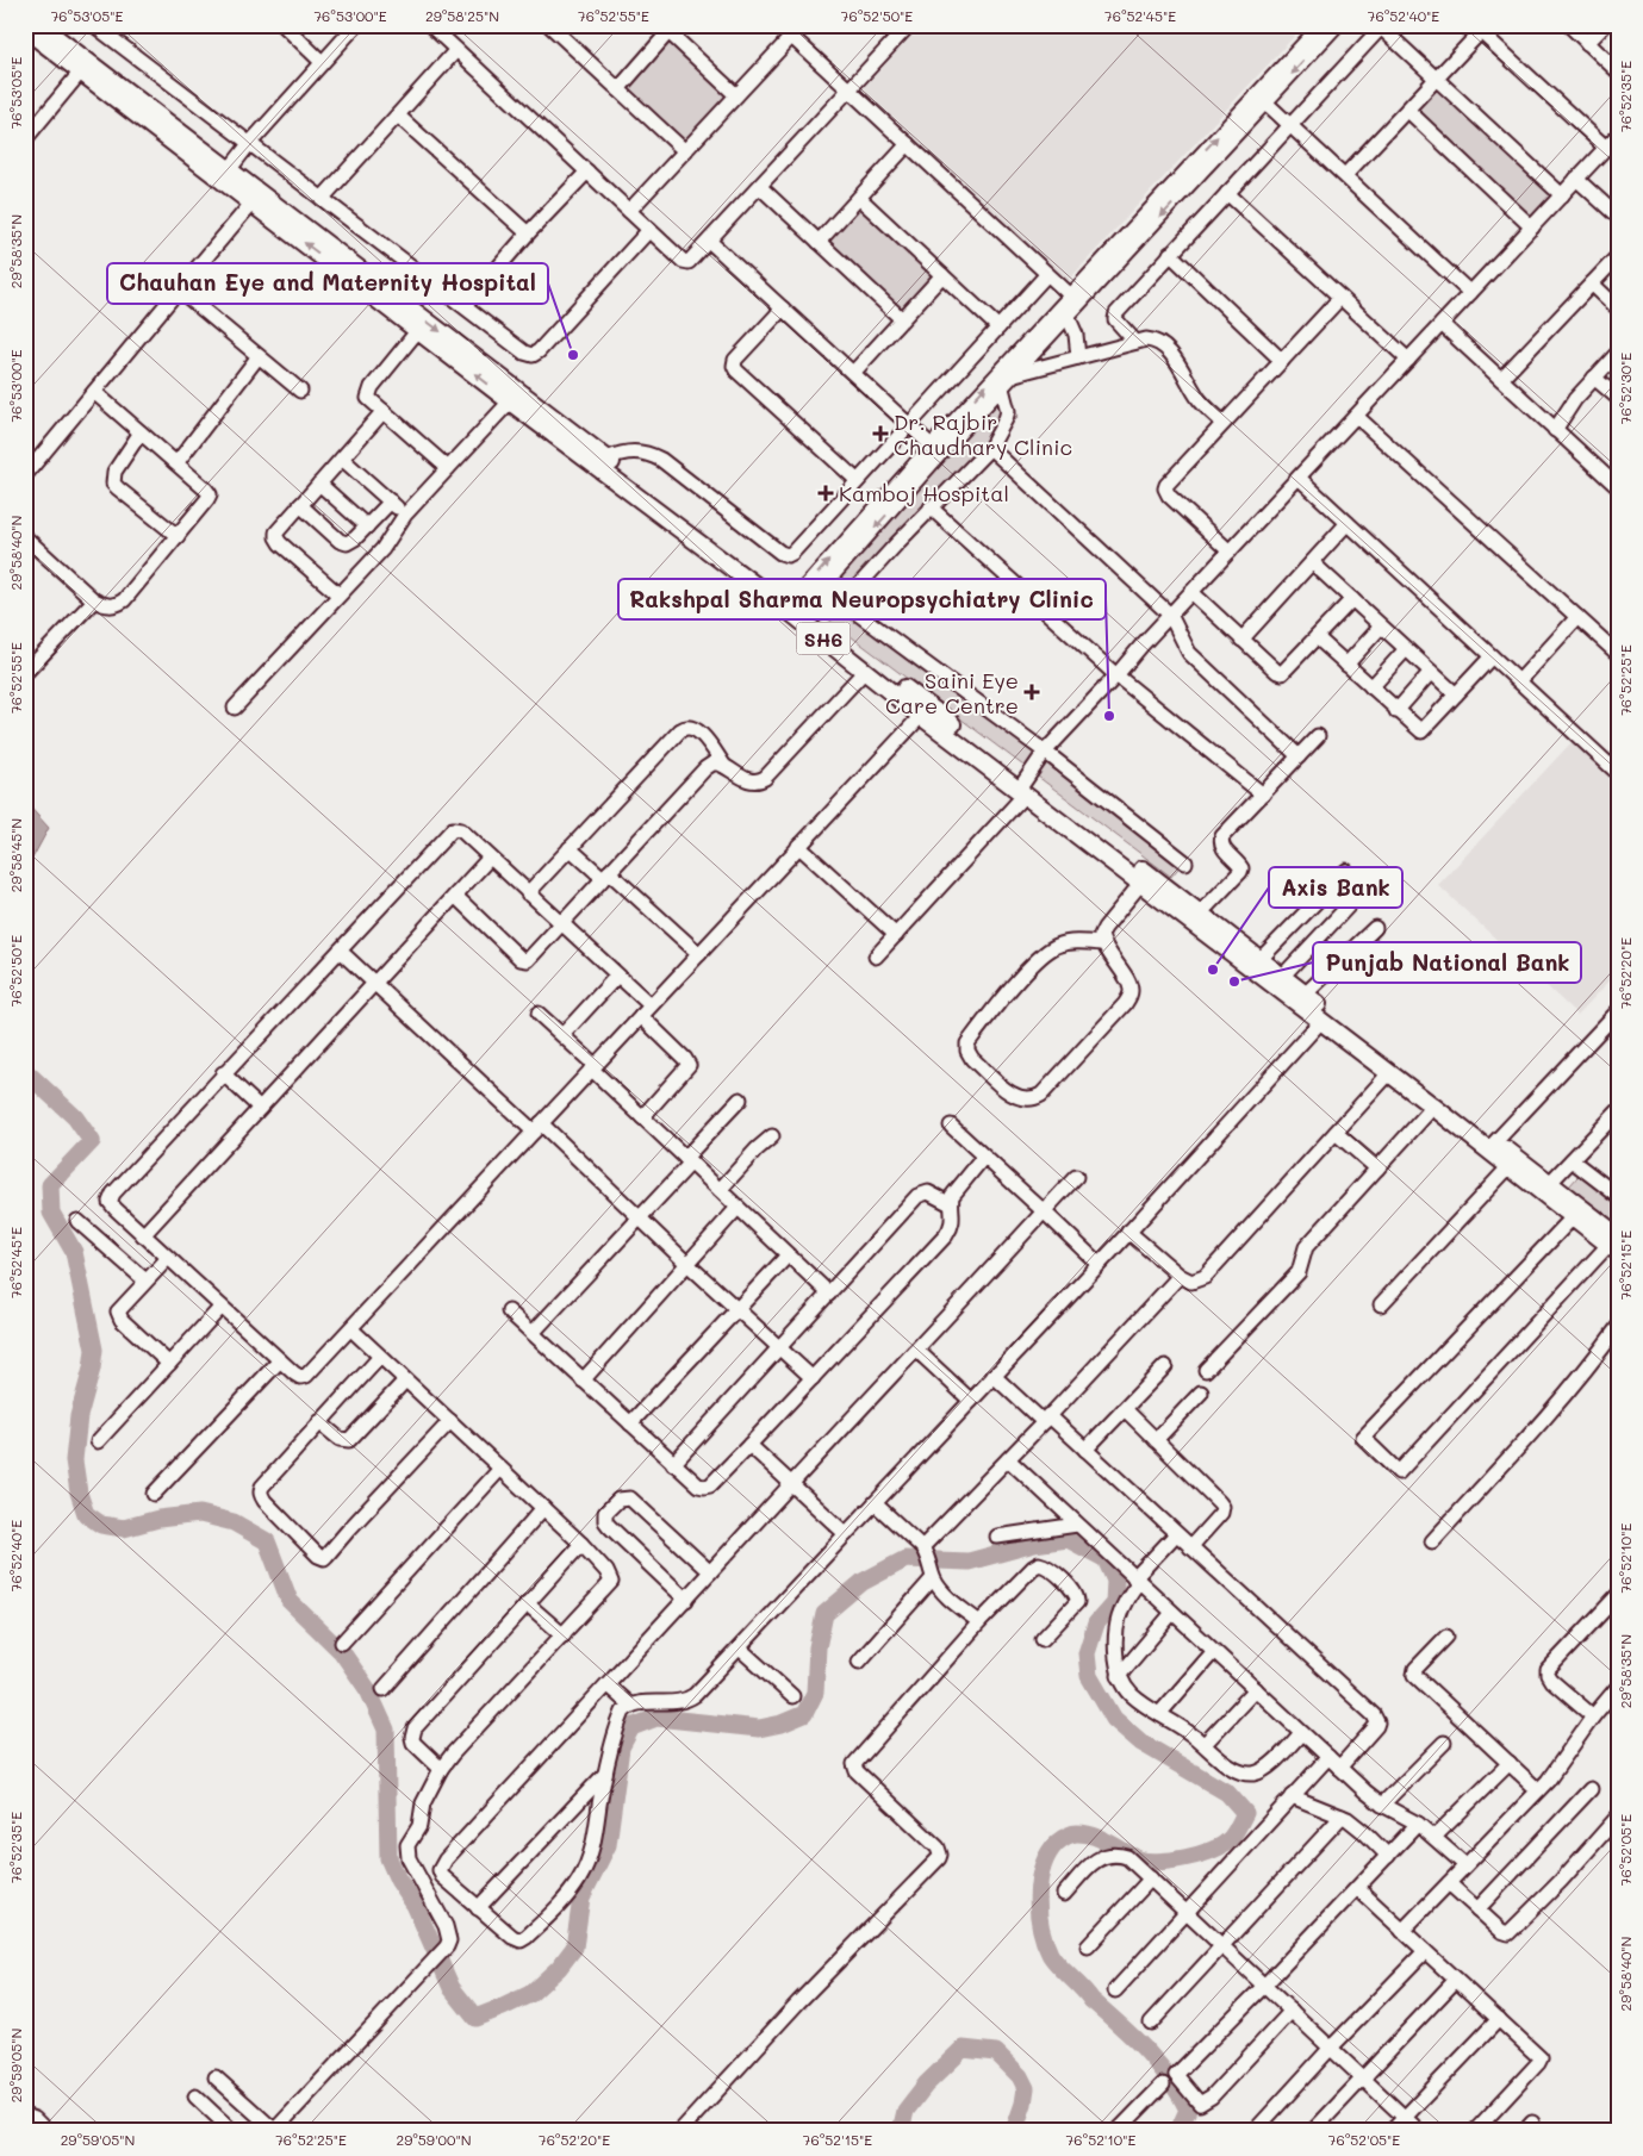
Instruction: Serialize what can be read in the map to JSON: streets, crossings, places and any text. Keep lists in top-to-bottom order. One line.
{"streets":{"main road":["SH6"]},"places":{"other":["Chauhan Eye and Maternity Hospital","Rakshpal Sharma Neuropsychiatry Clinic","Axis Bank","Punjab National Bank"],"health":["Dr. Rajbir Chaudhary Clinic","Kamboj Hospital","Saini Eye Care Centre"]},"coordinates":["76°53'05\"E","76°53'00\"E","29°58'25\"N","76°52'55\"E","76°52'50\"E","76°52'45\"E","76°52'40\"E","76°52'35\"E","29°58'35\"N","76°52'30\"E","29°58'40\"N","76°52'25\"E","29°58'45\"N","76°52'20\"E","76°52'15\"E","76°52'10\"E","76°52'05\"E","29°59'05\"N","29°59'00\"N"]}
